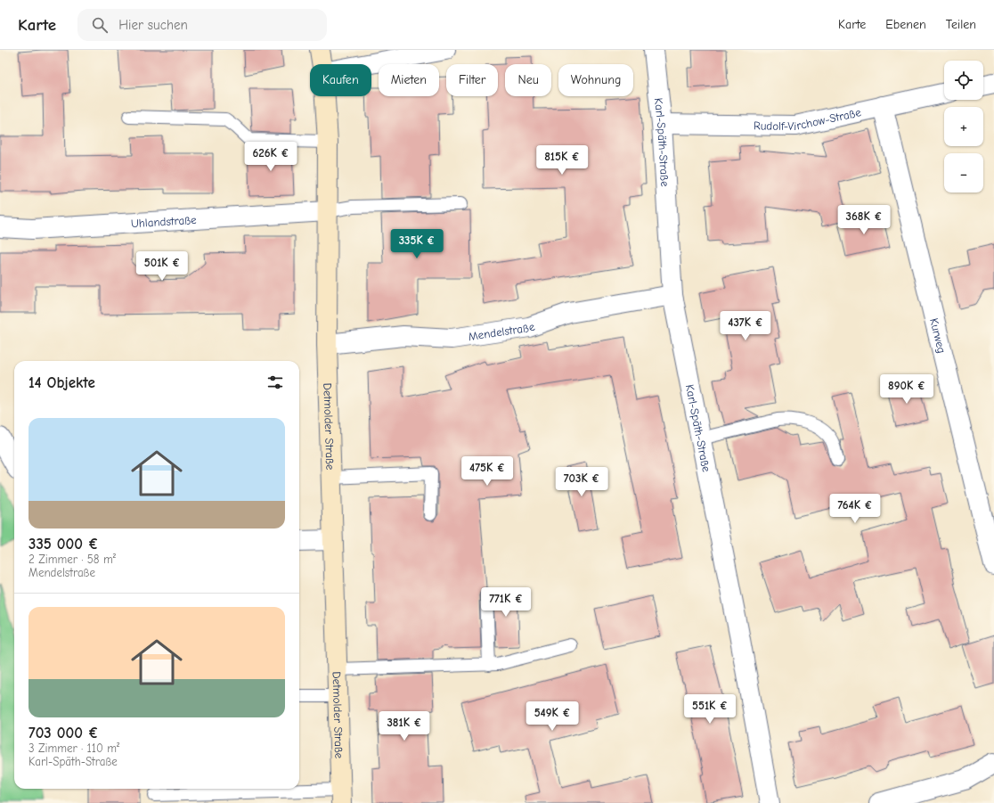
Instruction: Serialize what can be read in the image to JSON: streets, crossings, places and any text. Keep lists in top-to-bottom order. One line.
{"streets":{"main road":["Detmolder Straße"],"street":["Rudolf-Virchow-Straße","Karl-Späth-Straße","Uhlandstraße","Mendelstraße","Kurweg"]},"crossings":[["Rudolf-Virchow-Straße","Karl-Späth-Straße"],["Rudolf-Virchow-Straße","Kurweg"],["Karl-Späth-Straße","Mendelstraße"],["Uhlandstraße","Detmolder Straße"],["Mendelstraße","Detmolder Straße"]],"page":{"header":"Karte","search":"Hier suchen","nav":["Karte","Ebenen","Teilen"],"map_buttons":["+","−"],"chip":["Kaufen","Mieten","Filter","Neu","Wohnung"],"price":["626K €","815K €","368K €","335K €","501K €","437K €","890K €","475K €","703K €","764K €","771K €","551K €","549K €","381K €"],"heading":"14 Objekte","list":[{"name":"335 000 €","note":"2 Zimmer · 58 m² · Mendelstraße"},{"name":"703 000 €","note":"3 Zimmer · 110 m² · Karl-Späth-Straße"}]}}
